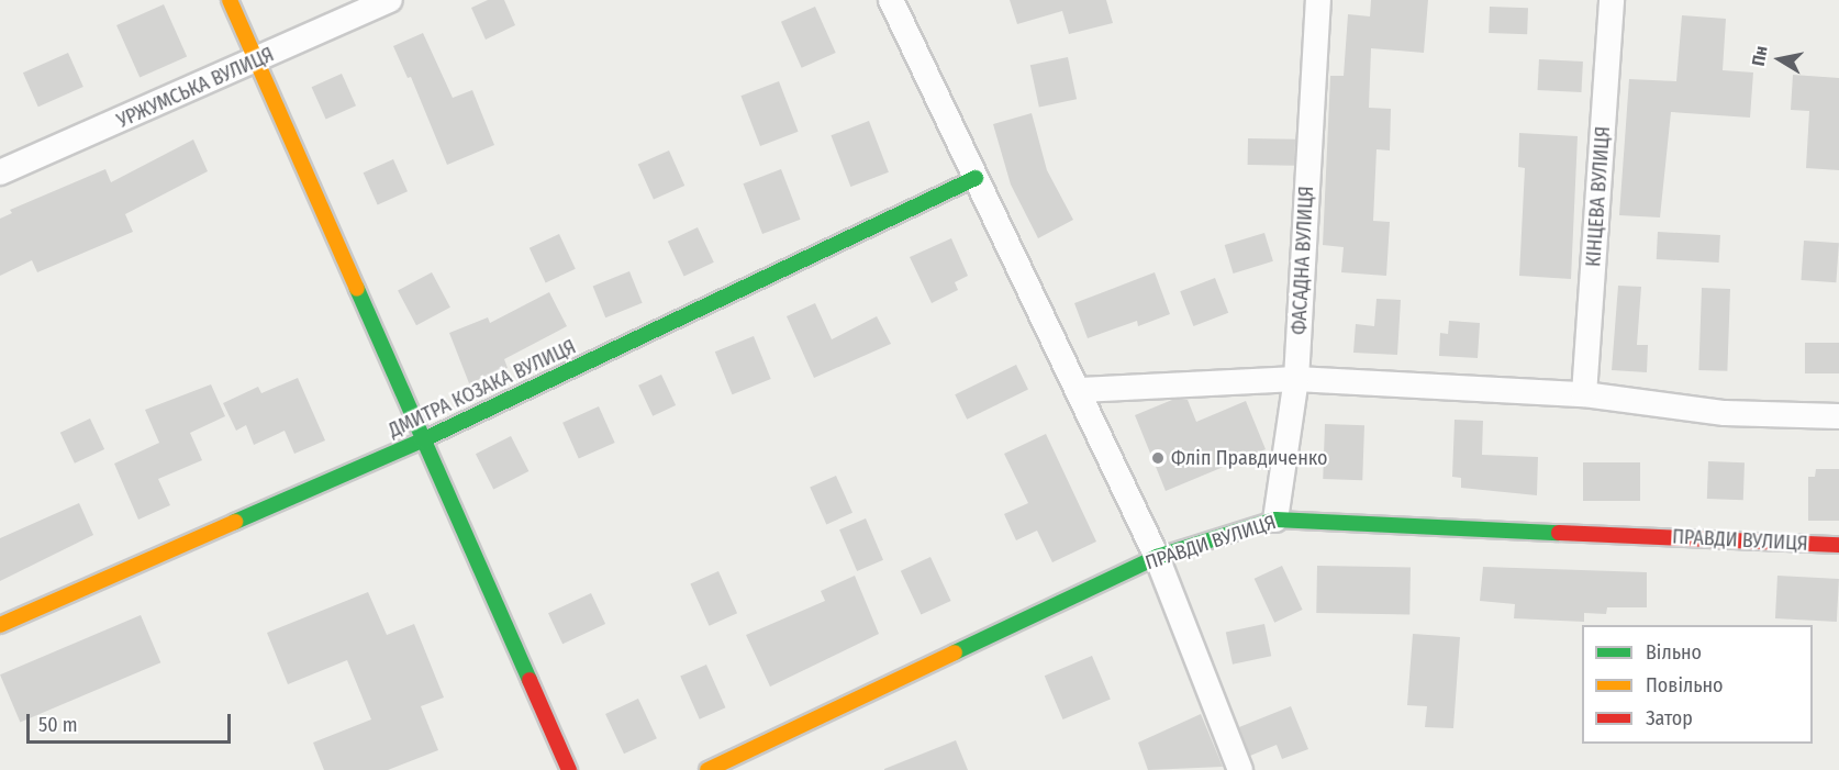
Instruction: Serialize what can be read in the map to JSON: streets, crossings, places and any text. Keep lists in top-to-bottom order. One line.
{"streets":{"street":["УРЖУМСЬКА ВУЛИЦЯ","КІНЦЕВА ВУЛИЦЯ","ФАСАДНА ВУЛИЦЯ","ДМИТРА КОЗАКА ВУЛИЦЯ","ПРАВДИ ВУЛИЦЯ"]},"crossings":[["ФАСАДНА ВУЛИЦЯ","ПРАВДИ ВУЛИЦЯ"]],"places":["Фліп Правдиченко"],"legend":["Вільно","Повільно","Затор"],"scale_bar":"50 m","north":"left"}
